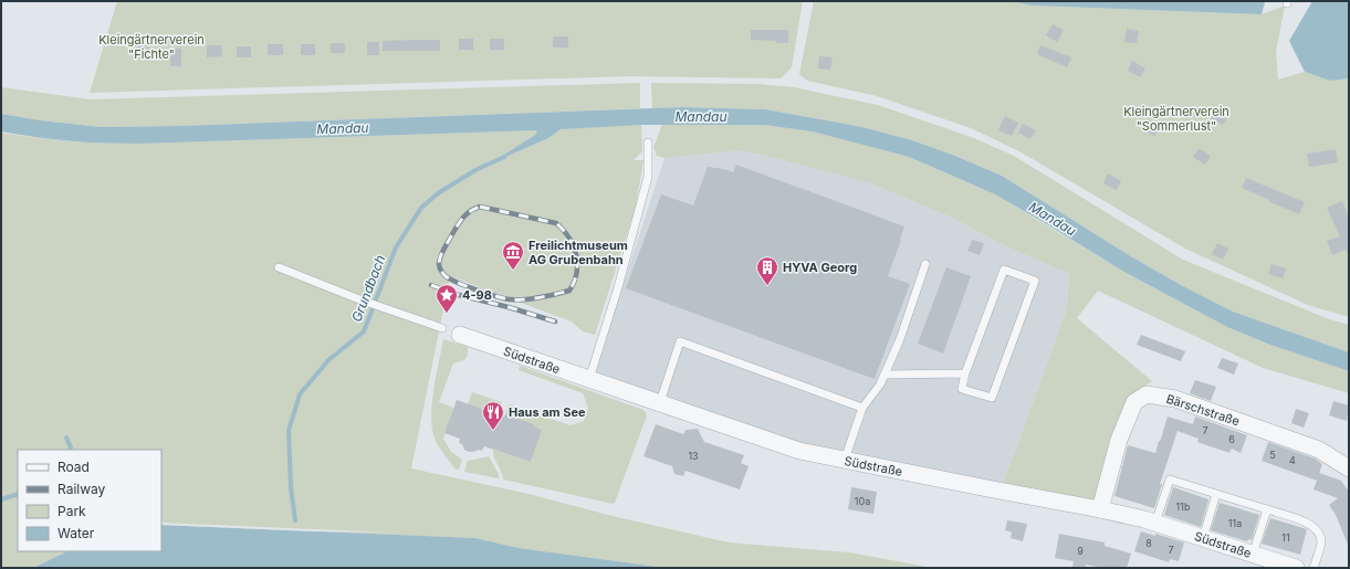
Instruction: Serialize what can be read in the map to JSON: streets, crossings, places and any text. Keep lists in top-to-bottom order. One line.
{"streets":{"street":["Südstraße","Bärschstraße"]},"crossings":[["Südstraße","Bärschstraße"]],"water":["Mandau","Grundbach"],"parks":["Kleingärtnerverein \"Fichte\"","Kleingärtnerverein \"Sommerlust\""],"places":{"museum":["Freilichtmuseum AG Grubenbahn"],"building":["HYVA Georg"],"place":["4-98"],"restaurant":["Haus am See"]},"house_numbers":["7","6","5","13","4","10a","11b","11a","11","8","7","9"],"legend":["Road","Railway","Park","Water"]}
